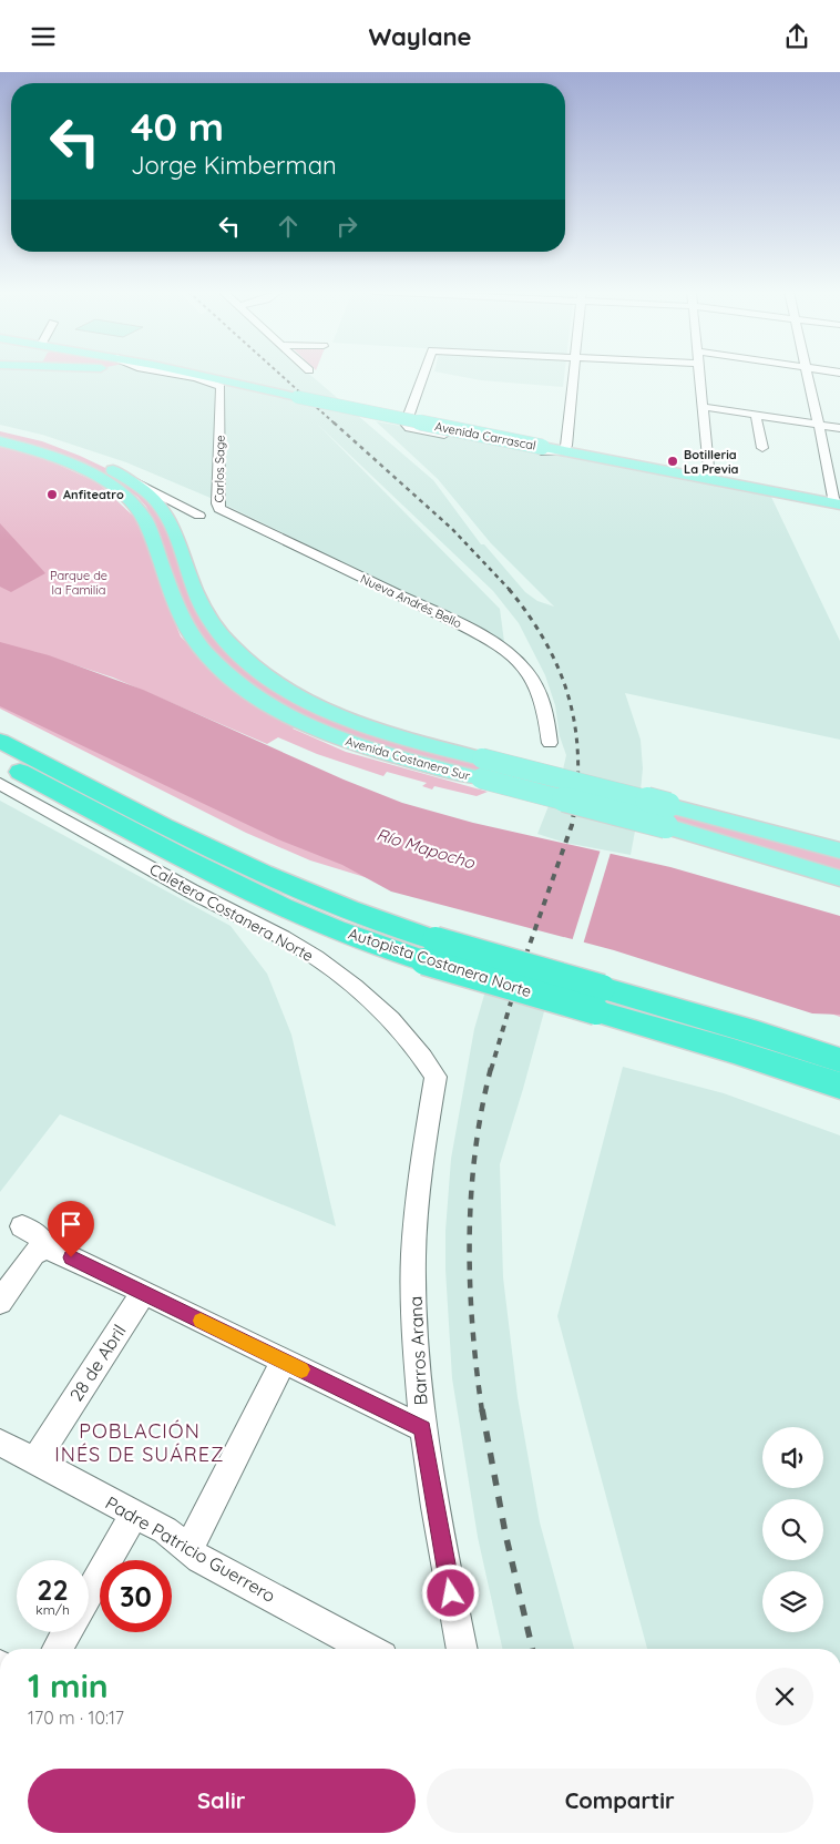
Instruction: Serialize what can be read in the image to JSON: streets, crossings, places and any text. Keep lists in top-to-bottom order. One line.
{"streets":{"highway":["Autopista Costanera Norte"],"main road":["Avenida Carrascal","Avenida Costanera Sur"],"street":["Carlos Sage","Nueva Andrés Bello","Caletera Costanera Norte","Barros Arana","28 de Abril","Padre Patricio Guerrero"]},"crossings":[["Carlos Sage","Nueva Andrés Bello"],["Carlos Sage","Avenida Costanera Sur"],["Caletera Costanera Norte","Barros Arana"],["28 de Abril","Padre Patricio Guerrero"]],"districts":["POBLACIÓN INÉS DE SUÁREZ"],"water":["Río Mapocho"],"parks":["Parque de la Familia"],"places":["Botilleria La Previa","Anfiteatro"],"page":{"header":"Waylane","turn":["40 m","Jorge Kimberman"],"speed":"22 km/h","limit":"30","heading":["1 min","170 m · 10:17"],"buttons":["Salir","Compartir"]}}
